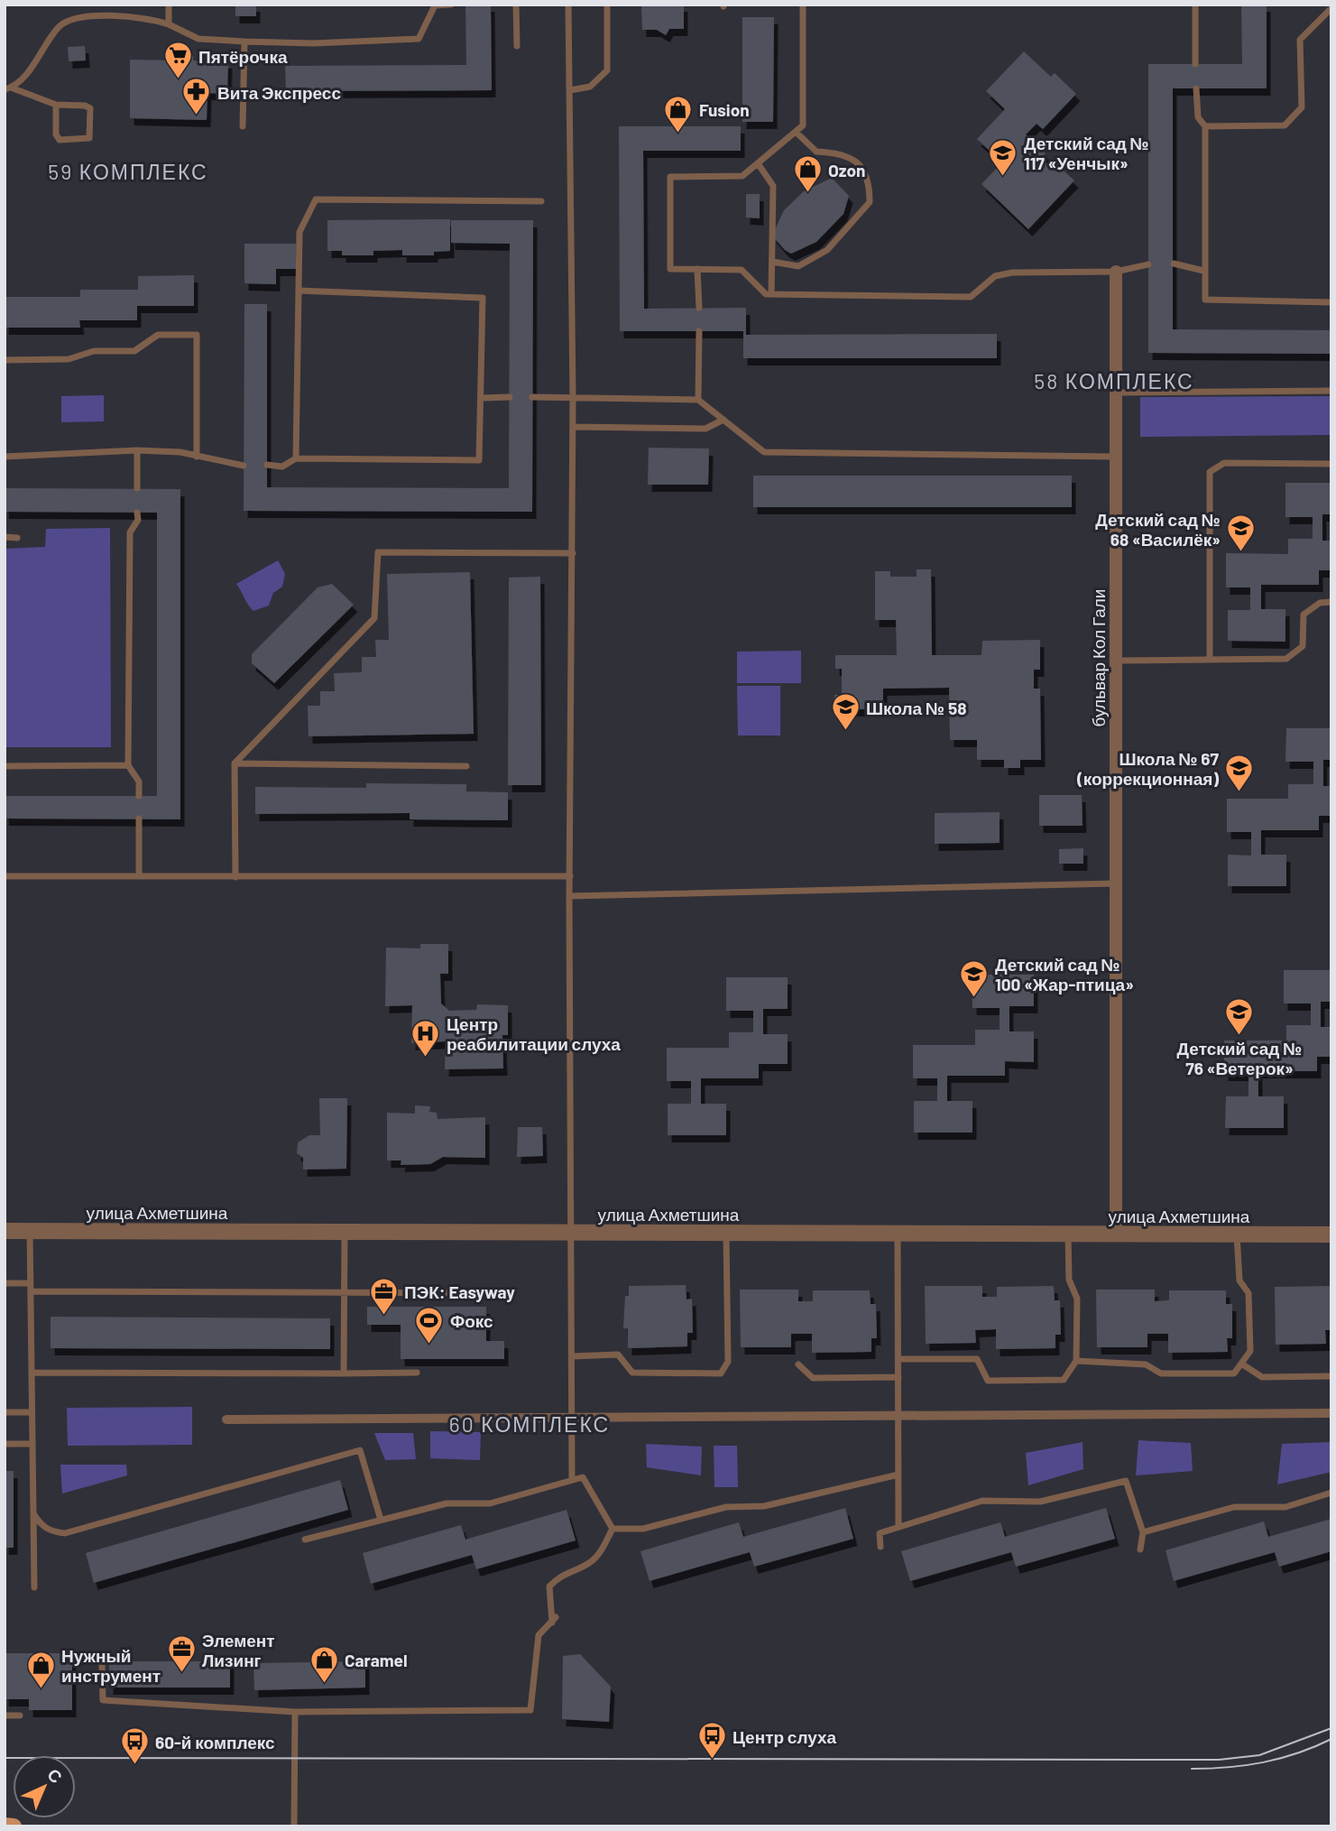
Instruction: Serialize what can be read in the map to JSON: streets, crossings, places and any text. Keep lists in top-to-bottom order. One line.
{"streets":{"street":["бульвар Кол Гали","улица Ахметшина"]},"crossings":[["бульвар Кол Гали","улица Ахметшина"]],"districts":["59 КОМПЛЕКС","58 КОМПЛЕКС","60 КОМПЛЕКС"],"places":{"supermarket":["Пятёрочка"],"pharmacy":["Вита Экспресс"],"shop":["Fusion","Ozon","Caramel","Нужный инструмент"],"school or university":["Детский сад № 117 «Уенчык»","Детский сад № 68 «Василёк»","Школа № 58","Школа № 67 (коррекционная)","Детский сад № 100 «Жар-птица»","Детский сад № 76 «Ветерок»"],"hospital":["Центр реабилитации слуха"],"office":["ПЭК: Easyway","Элемент Лизинг"],"sports":["Фокс"],"bus stop":["Центр слуха","60-й комплекс"]},"north":"top right"}
